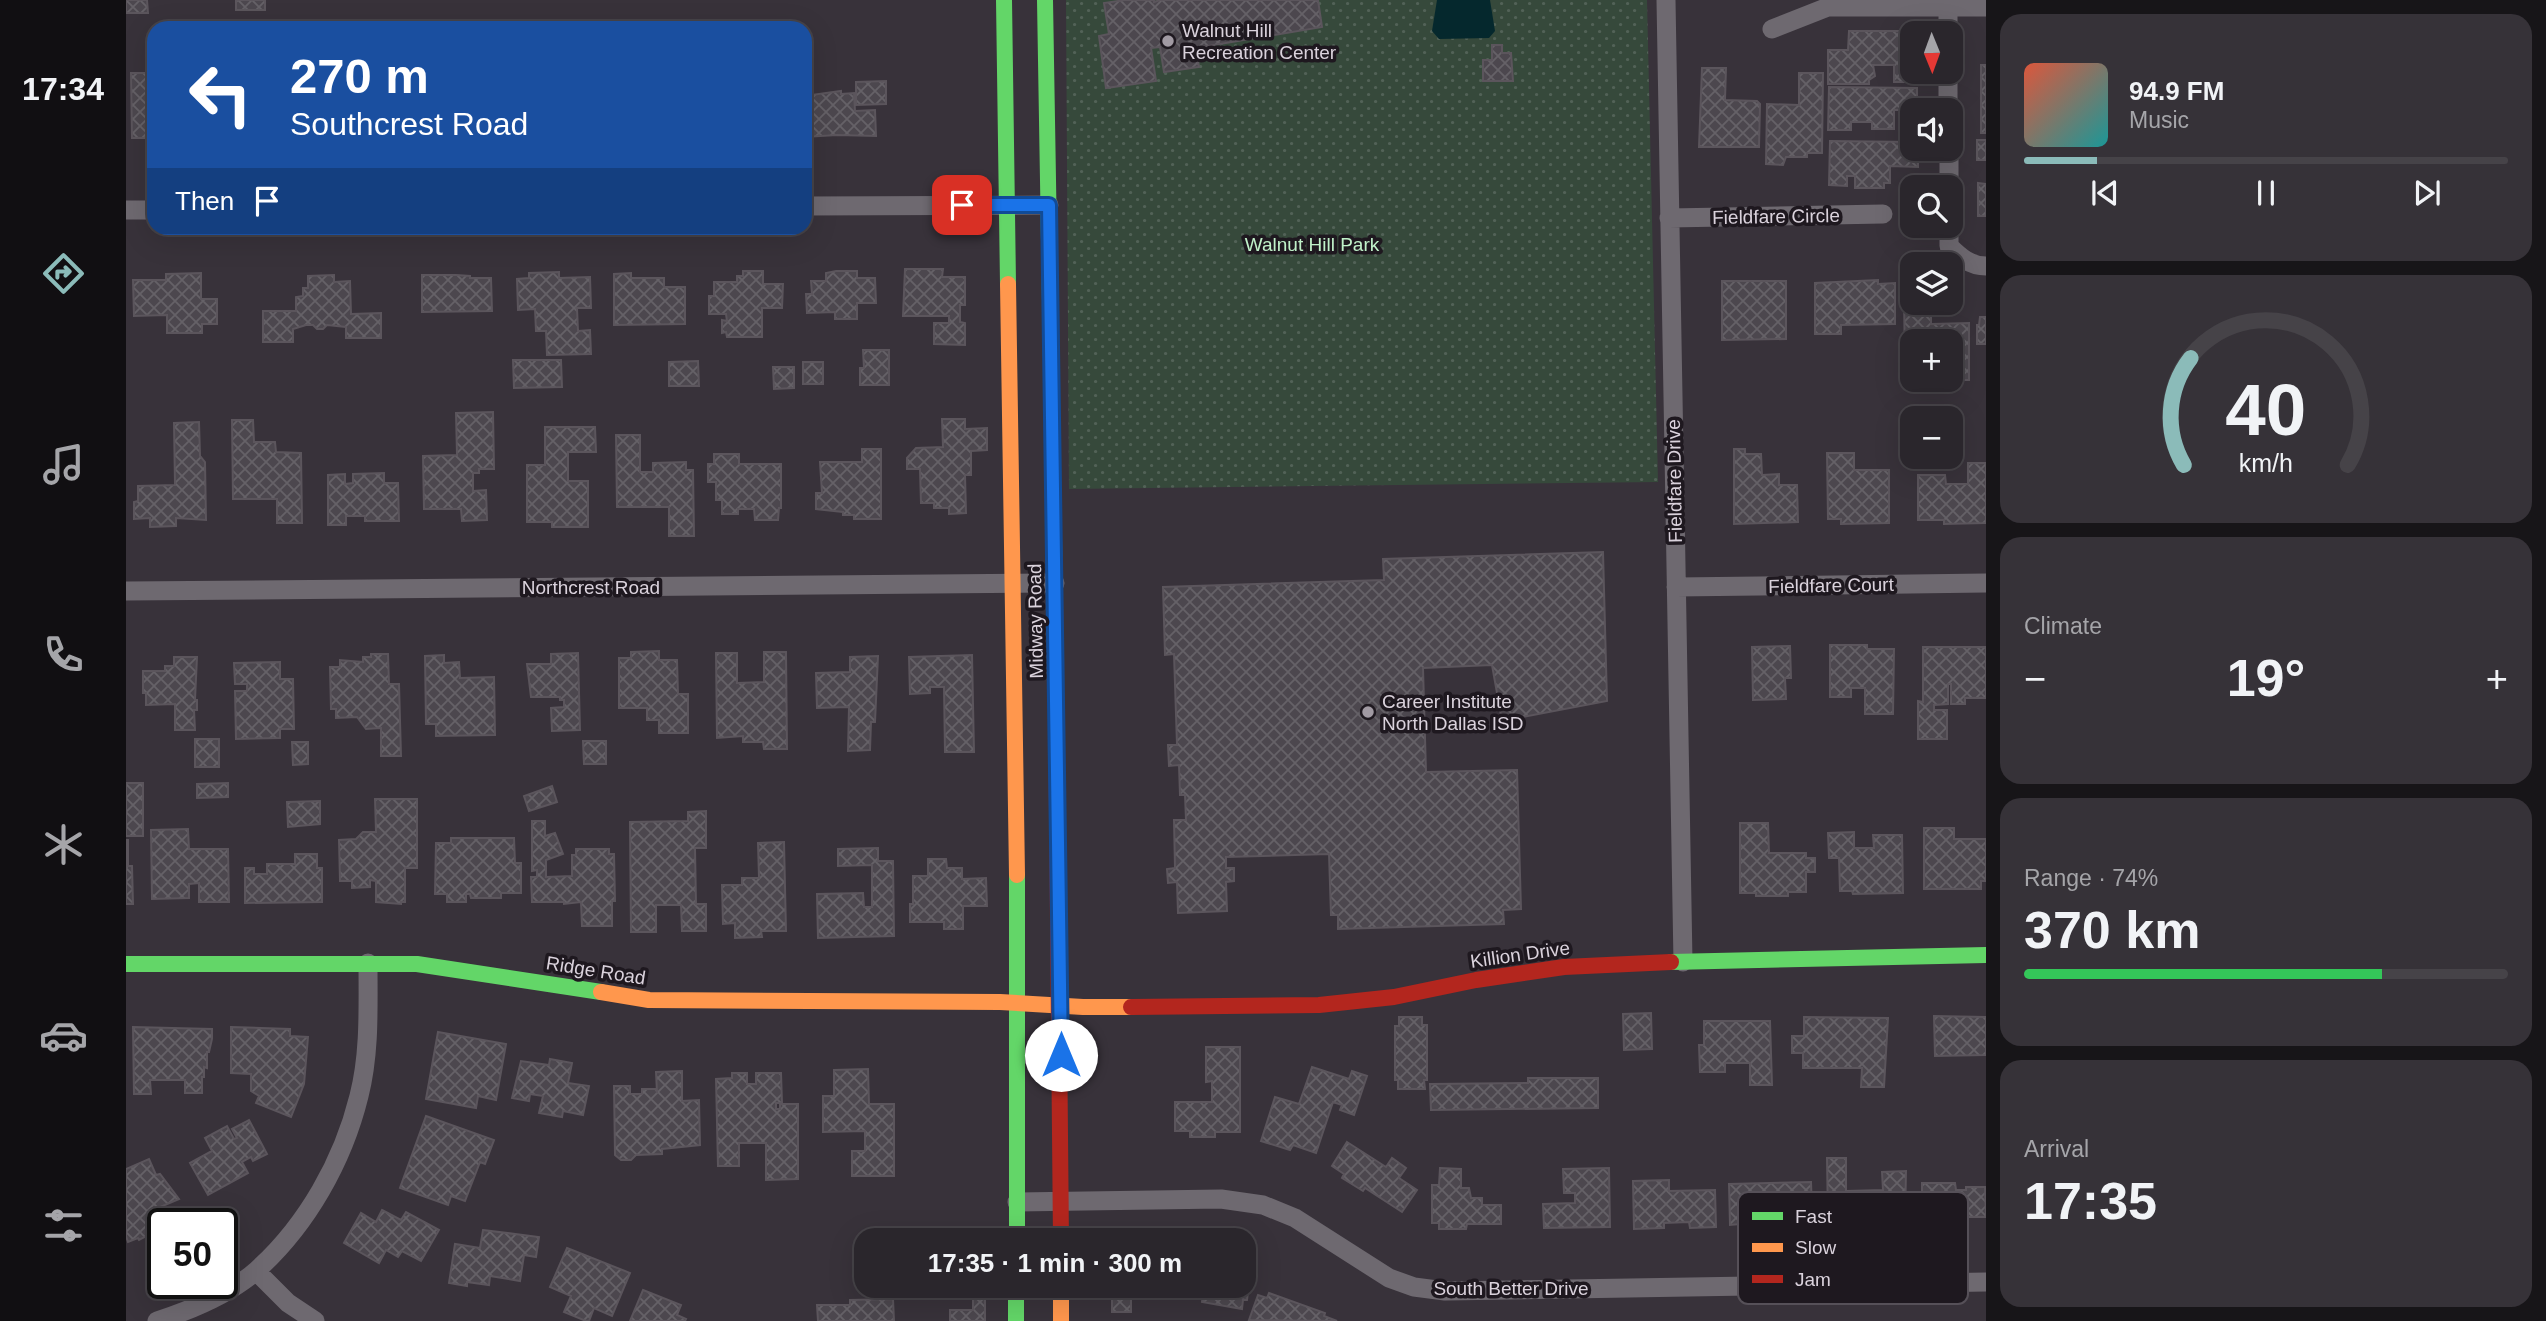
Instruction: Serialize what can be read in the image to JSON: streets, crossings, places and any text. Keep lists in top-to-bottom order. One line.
{"streets":{"main road":["Midway Road","Killion Drive","Ridge Road"],"street":["Fieldfare Circle","Fieldfare Drive","Fieldfare Court","Northcrest Road","South Better Drive"]},"crossings":[["Fieldfare Circle","Fieldfare Drive"],["Fieldfare Drive","Fieldfare Court"],["Fieldfare Drive","Killion Drive"],["Northcrest Road","Midway Road"],["Midway Road","Killion Drive"],["Midway Road","Ridge Road"],["Midway Road","South Better Drive"],["Killion Drive","Ridge Road"]],"parks":["Walnut Hill Park"],"places":["Walnut Hill Recreation Center","Career Institute North Dallas ISD"],"legend":["Fast","Slow","Jam"],"north":"bottom","page":{"tabs":"17:34","map_buttons":["+","−"],"turn":["270 m","Southcrest Road"],"song":["94.9 FM","Music"],"then":"Then","tile":["Climate",["Range · 74%","370 km"],["Arrival","17:35"]],"heat":["−","19°","+"],"limit":"50","trip":"17:35 · 1 min · 300 m","gauge":["40","km/h"]}}
